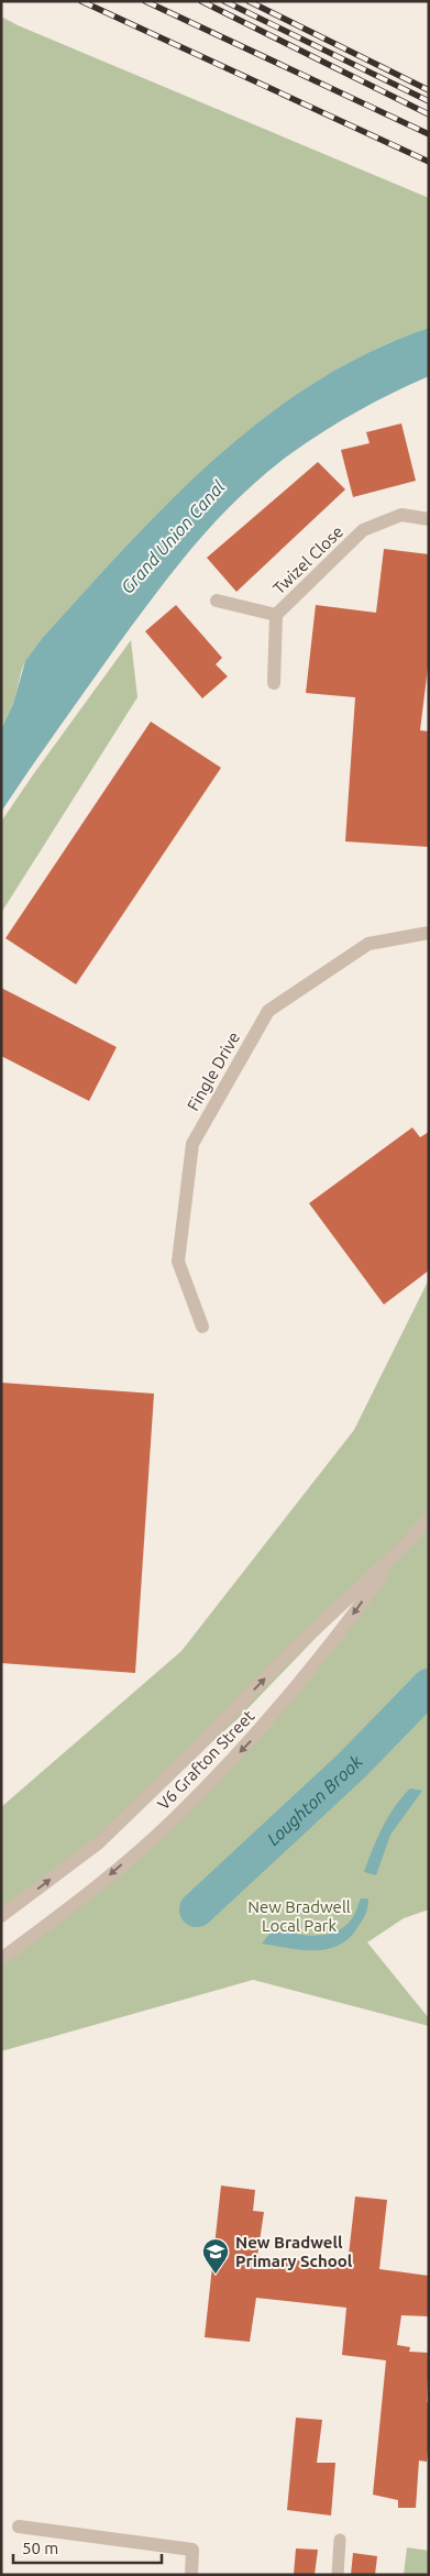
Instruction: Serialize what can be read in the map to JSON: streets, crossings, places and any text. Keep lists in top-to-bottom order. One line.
{"streets":{"street":["Twizel Close","Fingle Drive","V6 Grafton Street"]},"water":["Grand Union Canal","Loughton Brook"],"parks":["New Bradwell Local Park"],"places":{"school or university":["New Bradwell Primary School"]},"scale_bar":"50 m"}
